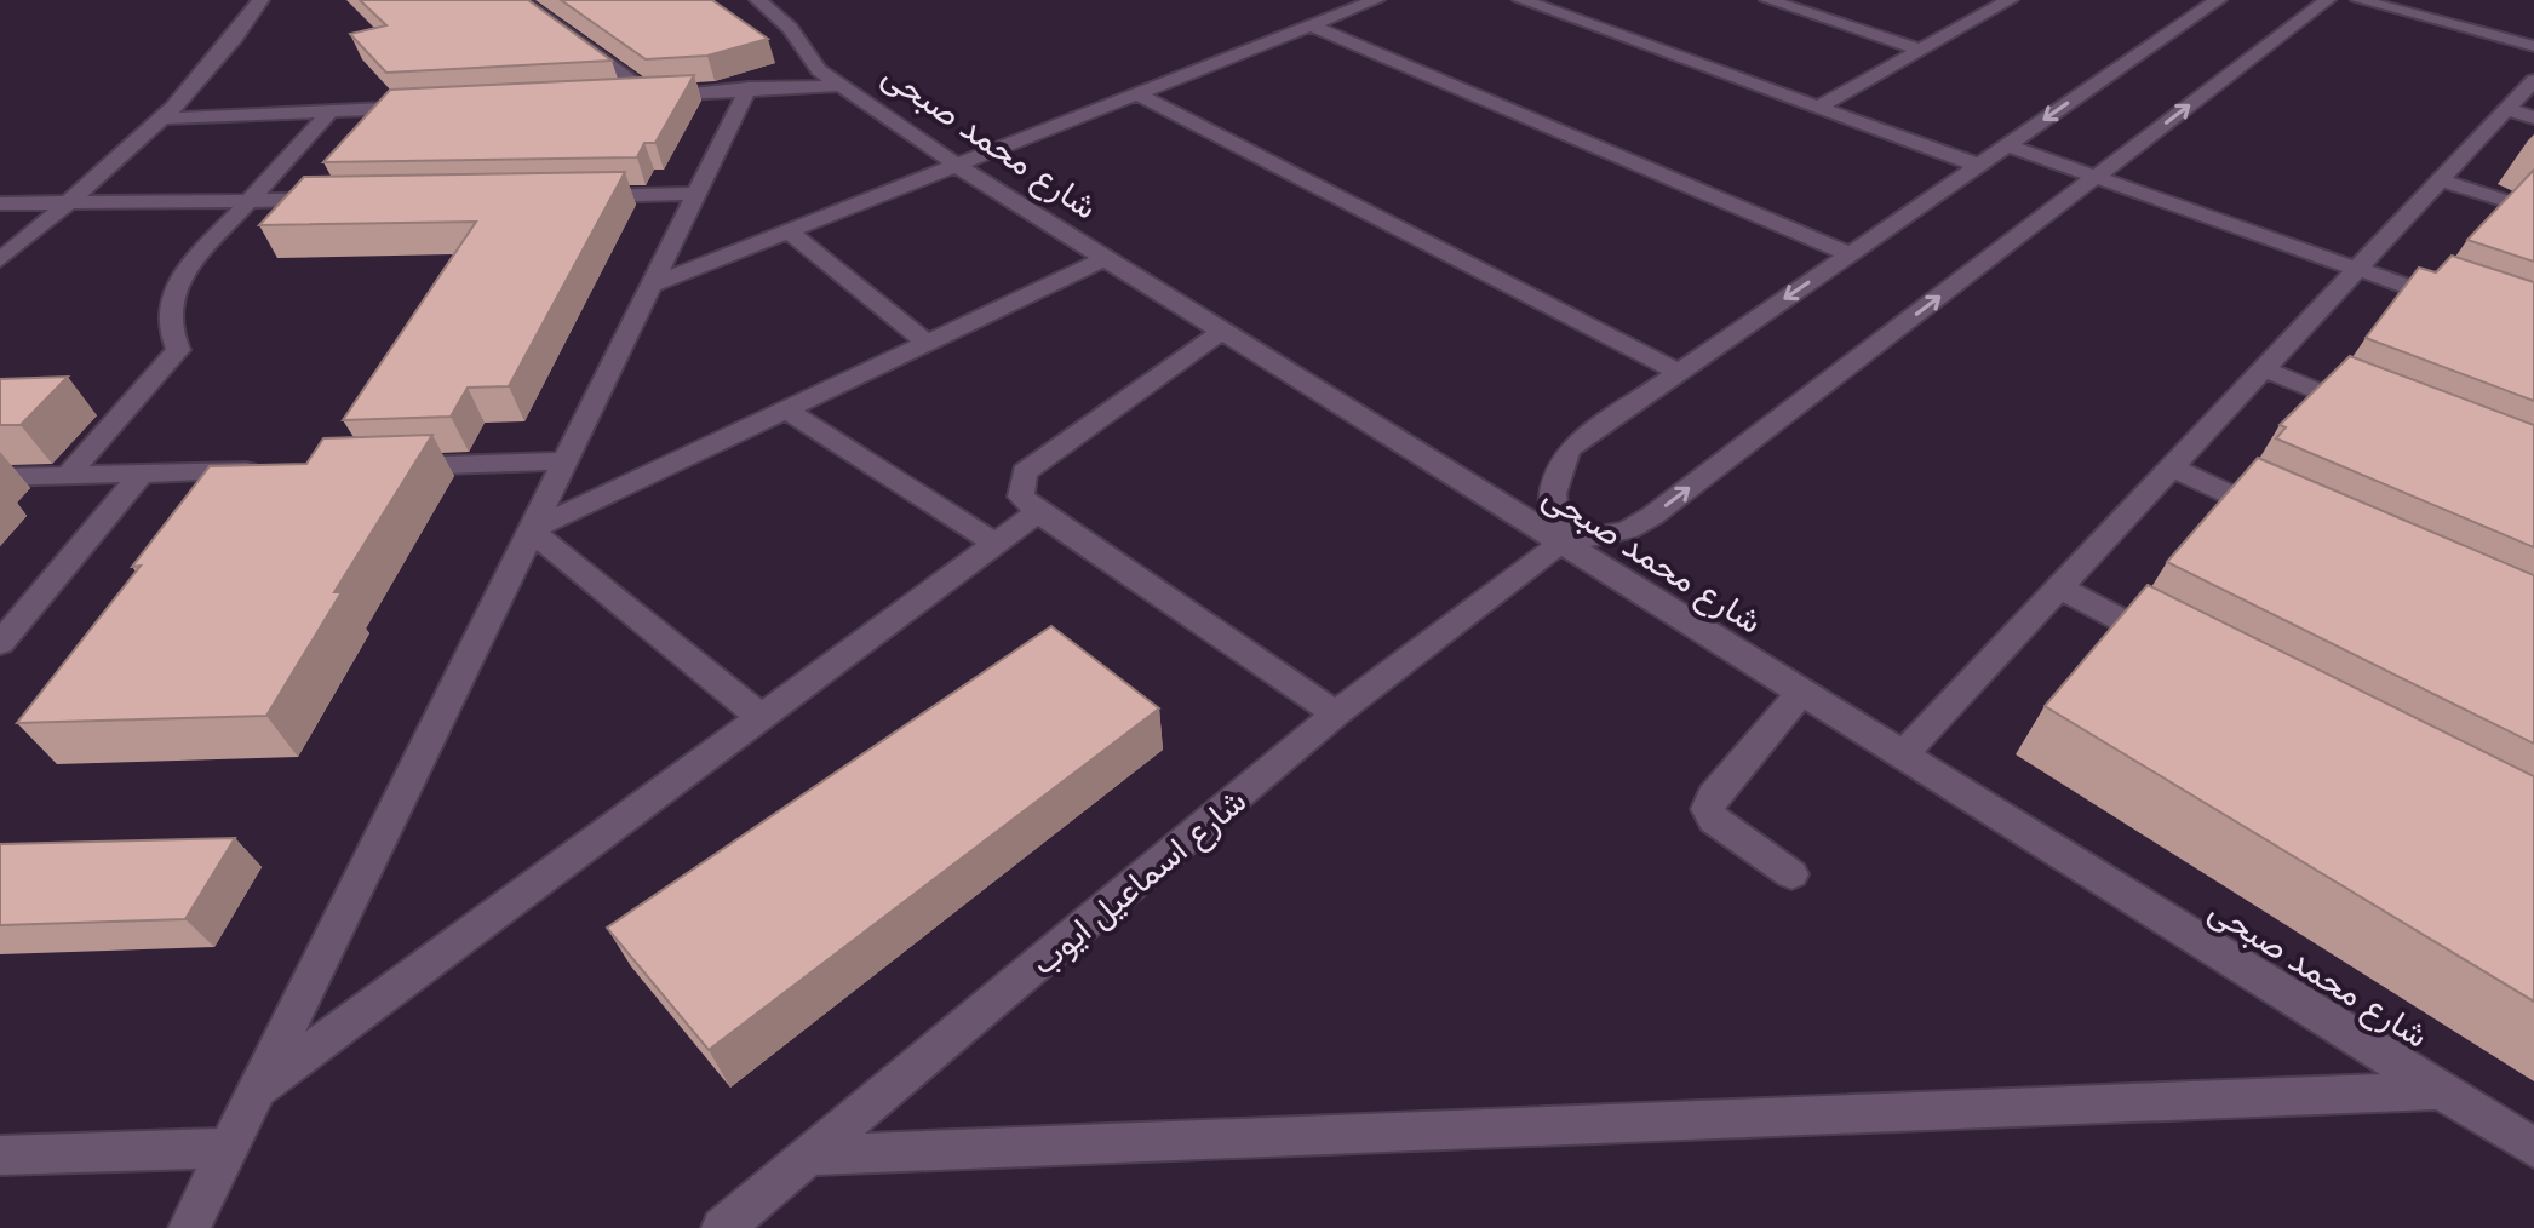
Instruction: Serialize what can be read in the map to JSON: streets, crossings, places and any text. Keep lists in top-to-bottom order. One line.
{"streets":{"street":["شارع محمد صبحى","شارع اسماعيل ايوب"]},"crossings":[["شارع محمد صبحى","شارع اسماعيل ايوب"]]}
